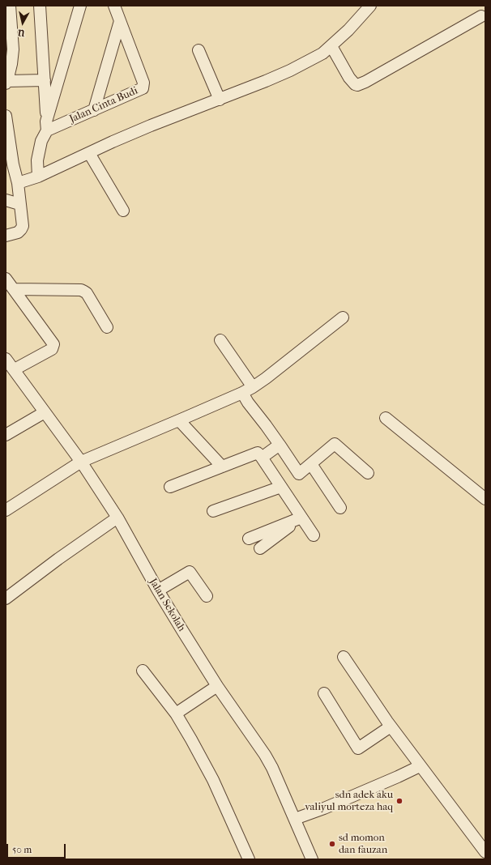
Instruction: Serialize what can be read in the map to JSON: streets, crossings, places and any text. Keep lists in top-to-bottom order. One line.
{"streets":{"street":["Jalan Cinta Budi","Jalan Sekolah"]},"places":["sdn adek aku valiyul morteza haq","sd momon dan fauzan"],"scale_bar":"50 m","north":"bottom"}
